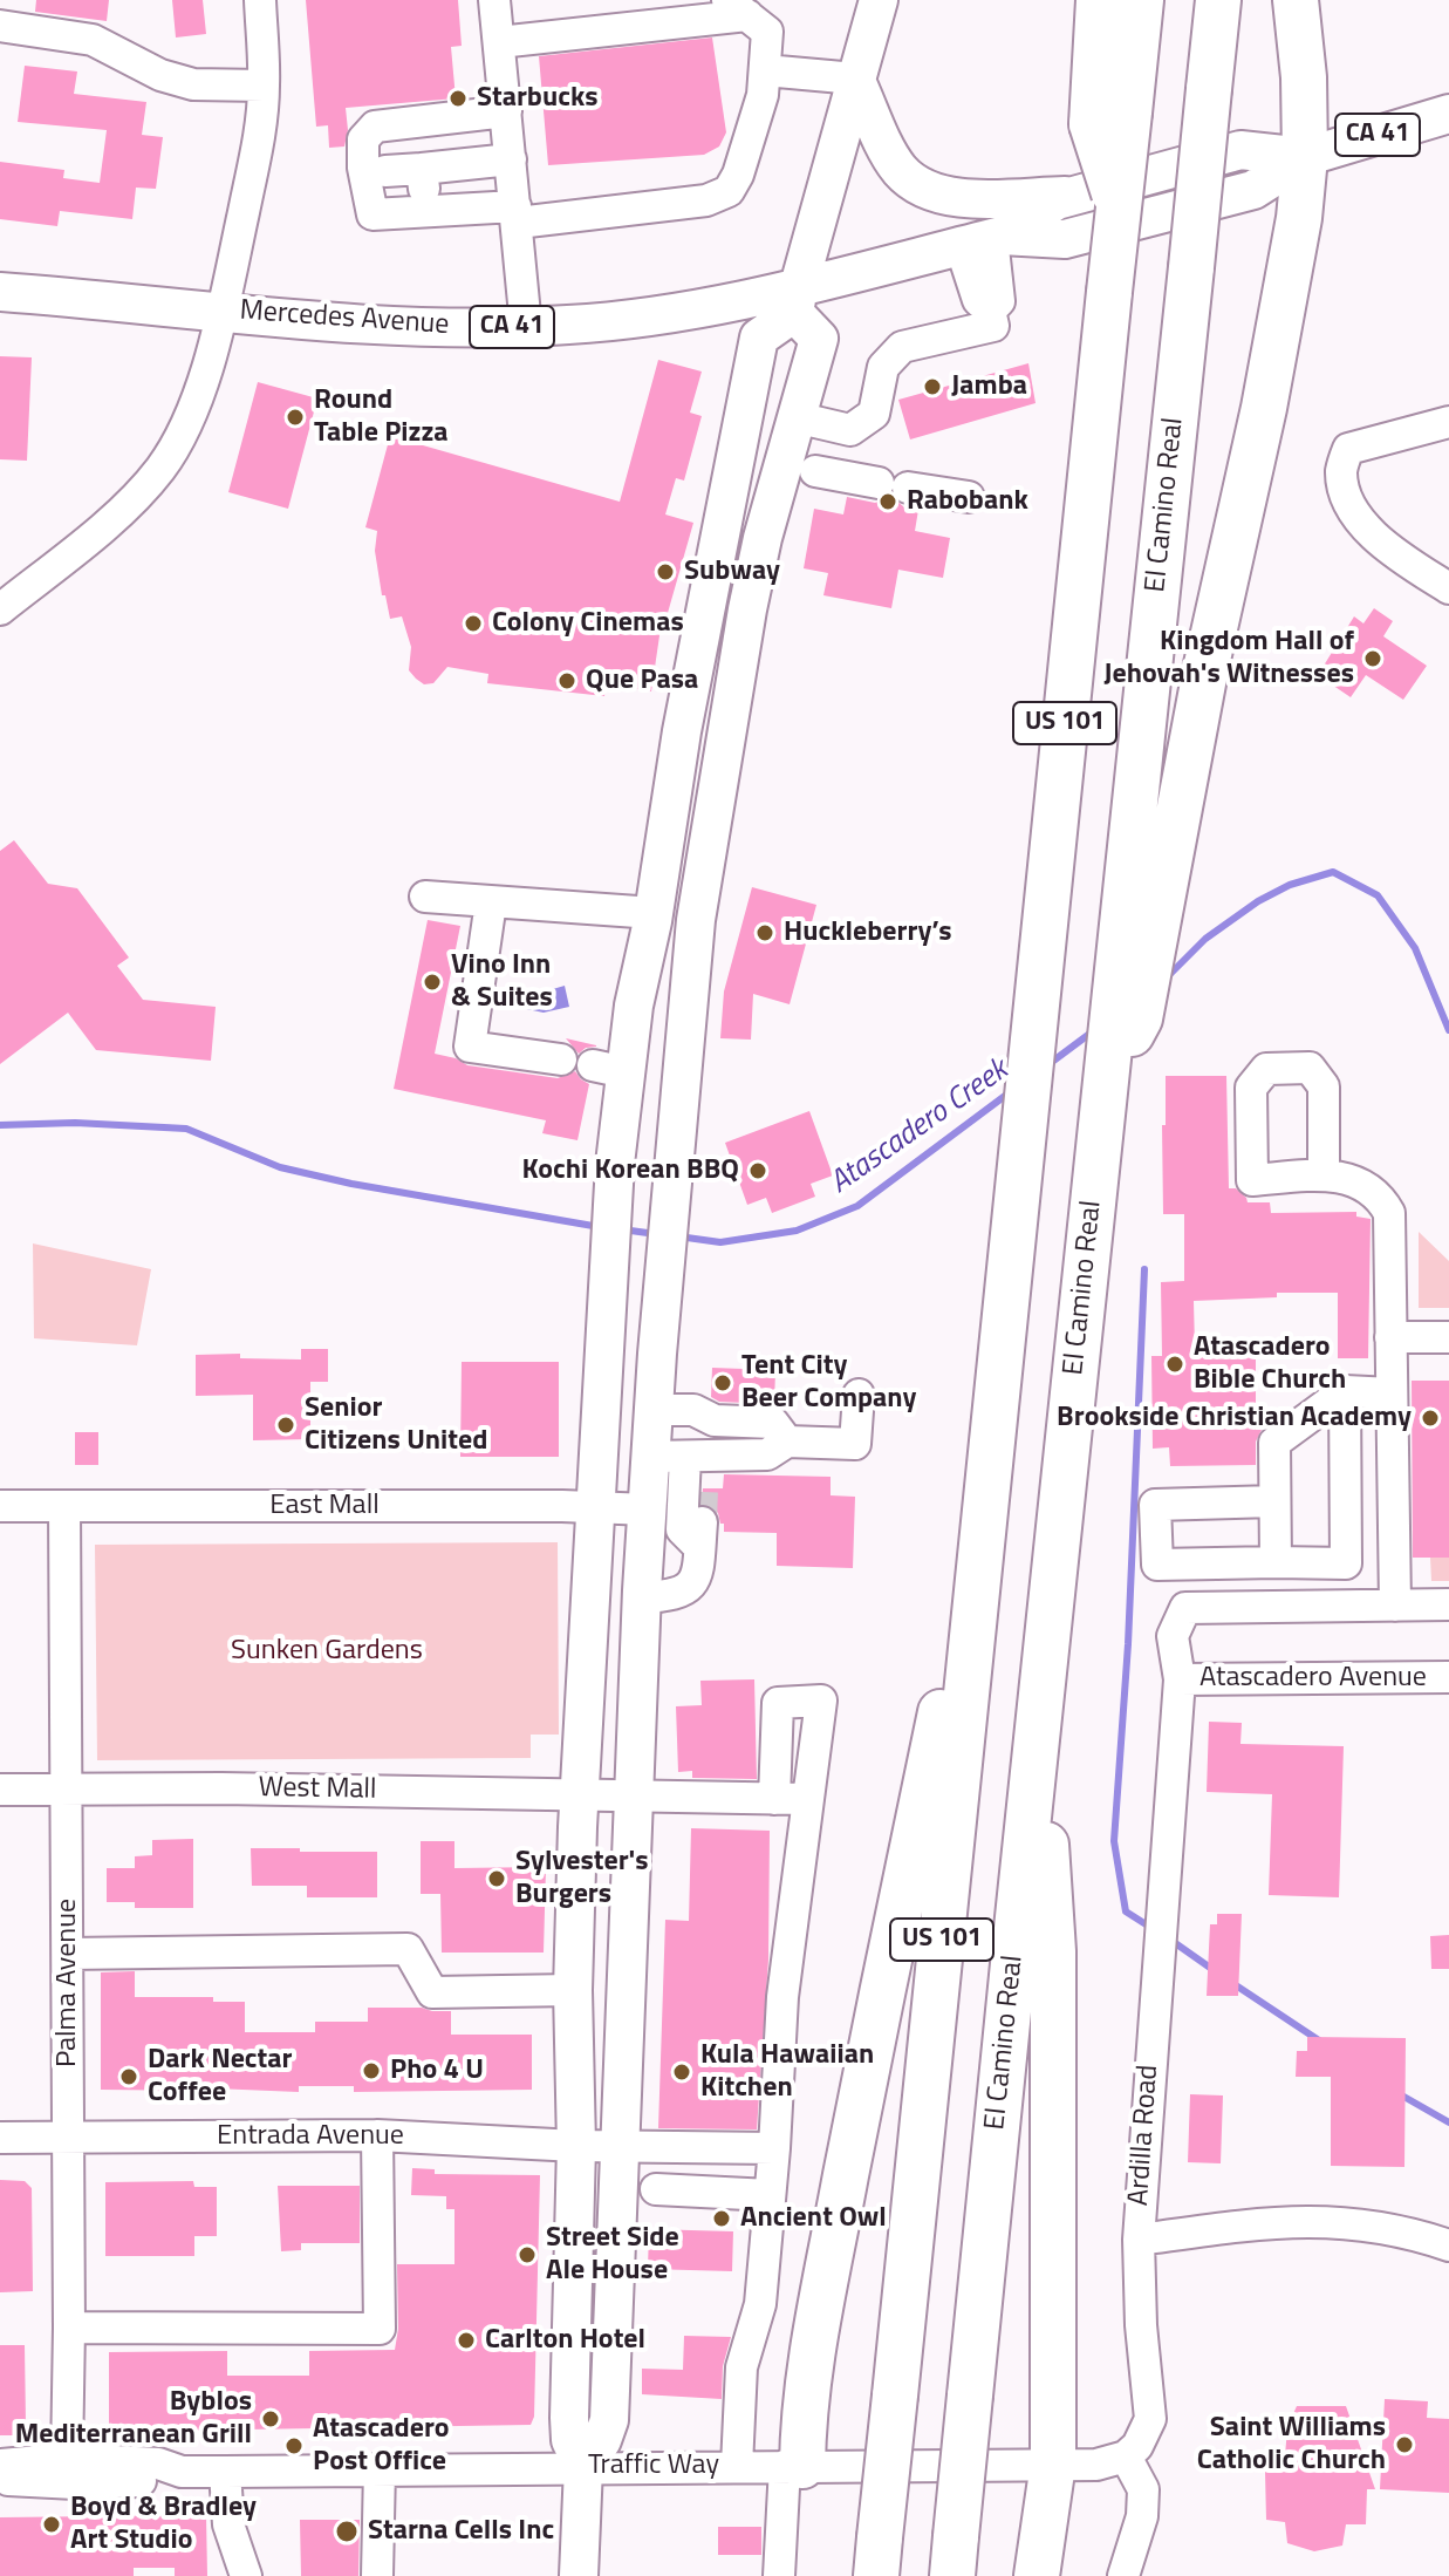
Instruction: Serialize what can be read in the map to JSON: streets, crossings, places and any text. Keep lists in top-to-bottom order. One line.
{"streets":{"highway":["El Camino Real","US 101"],"main road":["CA 41","Mercedes Avenue"],"street":["East Mall","Atascadero Avenue","West Mall","Palma Avenue","Ardilla Road","Entrada Avenue","Traffic Way"]},"crossings":[["CA 41","Mercedes Avenue"],["CA 41","US 101"],["East Mall","Palma Avenue"],["Atascadero Avenue","Ardilla Road"],["West Mall","Palma Avenue"],["Palma Avenue","Entrada Avenue"],["Palma Avenue","Traffic Way"],["Ardilla Road","Traffic Way"]],"water":["Atascadero Creek"],"parks":["Sunken Gardens"],"places":["Starbucks","Jamba","Round Table Pizza","Rabobank","Subway","Colony Cinemas","Kingdom Hall of Jehovah's Witnesses","Que Pasa","Huckleberry’s","Vino Inn & Suites","Kochi Korean BBQ","Atascadero Bible Church","Tent City Beer Company","Brookside Christian Academy","Senior Citizens United","Sylvester's Burgers","Pho 4 U","Kula Hawaiian Kitchen","Dark Nectar Coffee","Ancient Owl","Street Side Ale House","Carlton Hotel","Byblos Mediterranean Grill","Saint Williams Catholic Church","Atascadero Post Office","Boyd & Bradley Art Studio","Starna Cells Inc"]}
